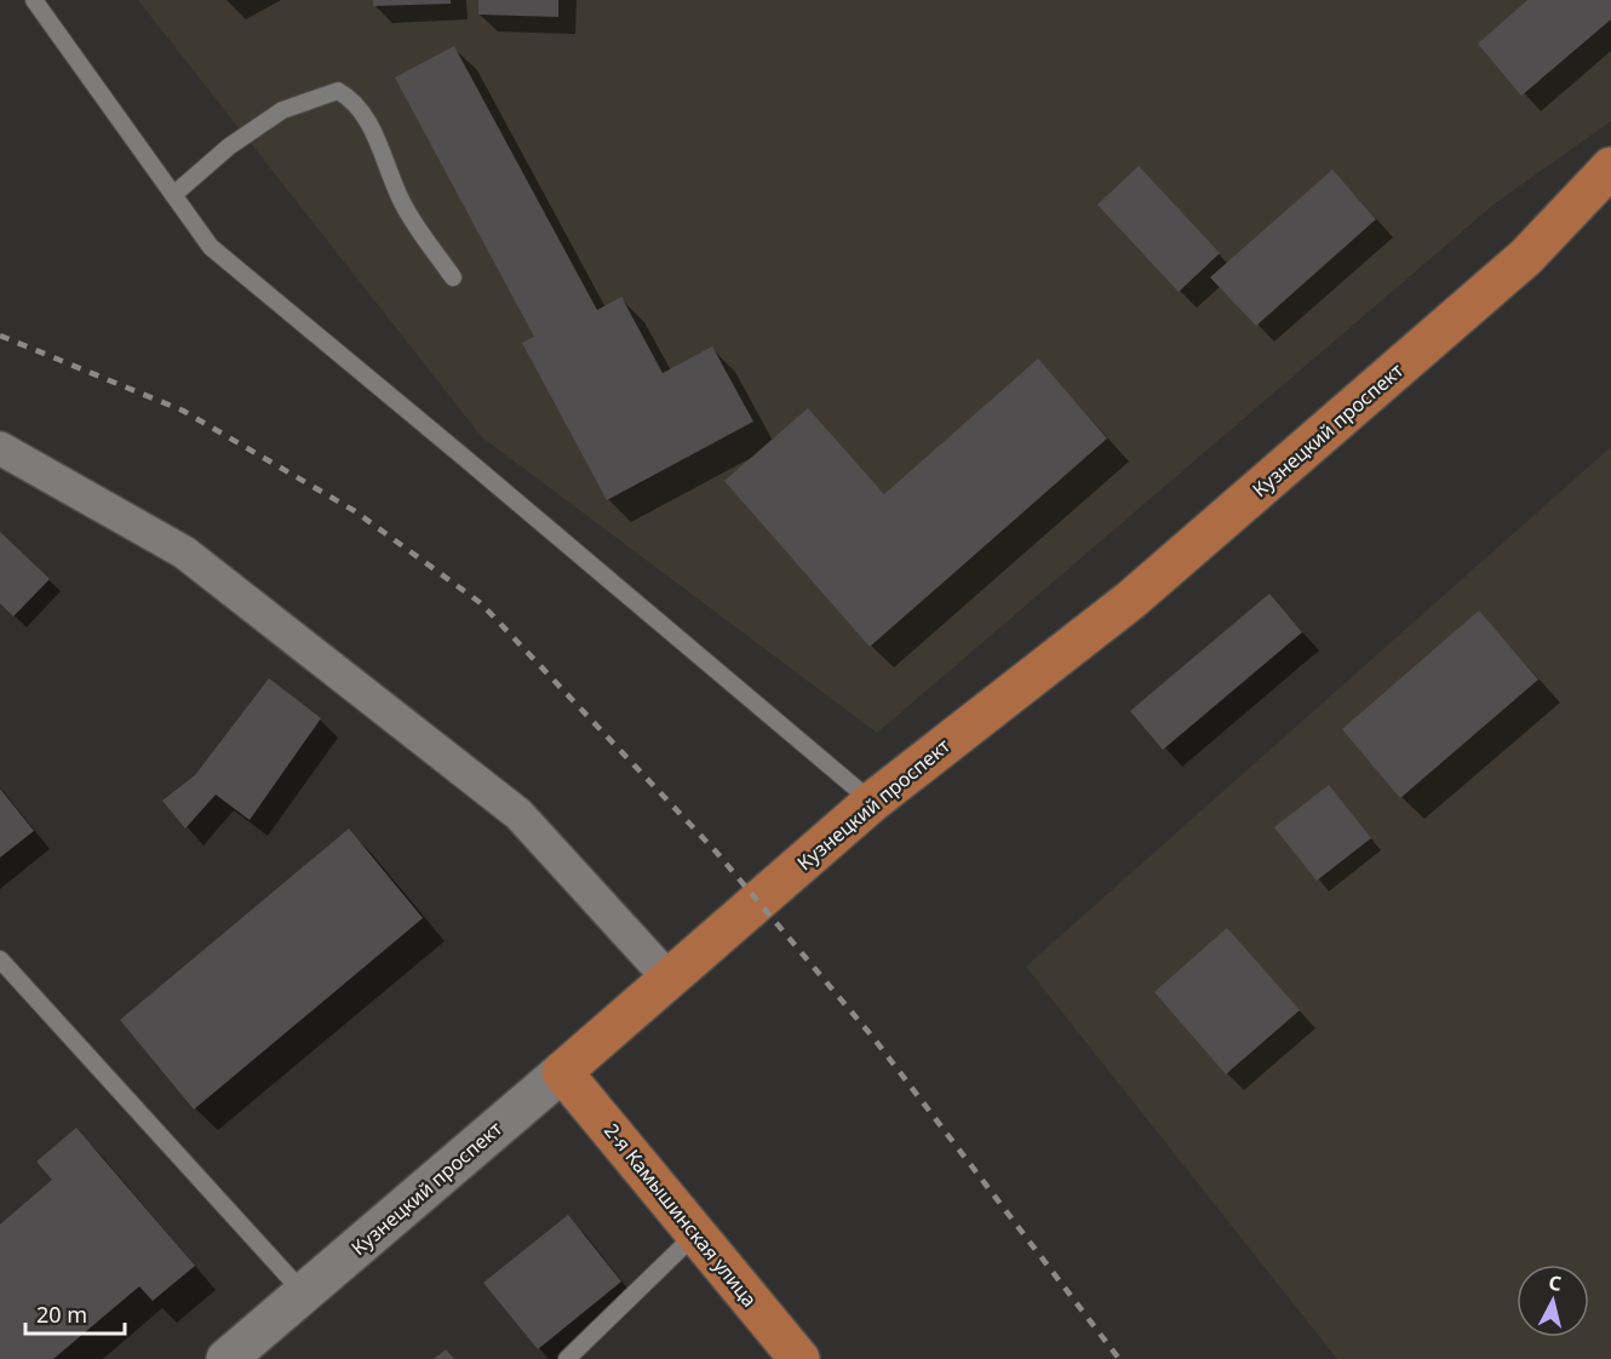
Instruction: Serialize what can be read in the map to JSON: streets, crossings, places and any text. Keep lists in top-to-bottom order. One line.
{"streets":{"main road":["Кузнецкий проспект","2-я Камышинская улица"]},"crossings":[["Кузнецкий проспект","2-я Камышинская улица"]],"scale_bar":"20 m","north":"top"}
